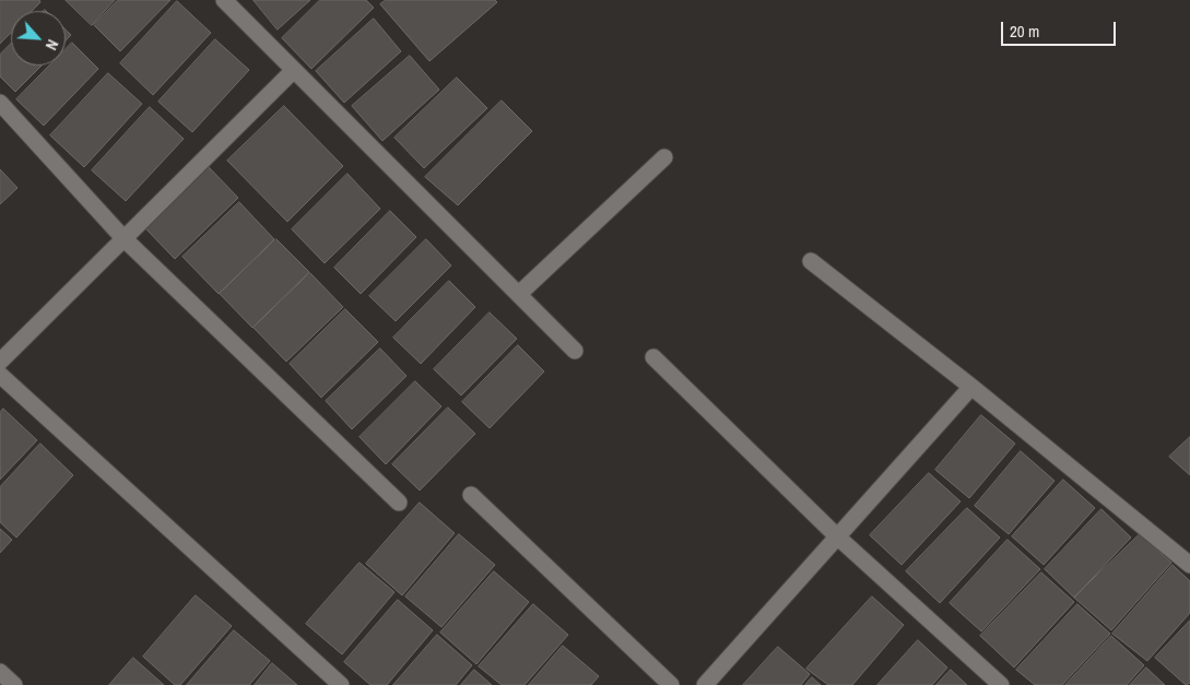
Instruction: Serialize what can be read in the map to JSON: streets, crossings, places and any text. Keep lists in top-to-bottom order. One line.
{"scale_bar":"20 m","north":"bottom right"}
